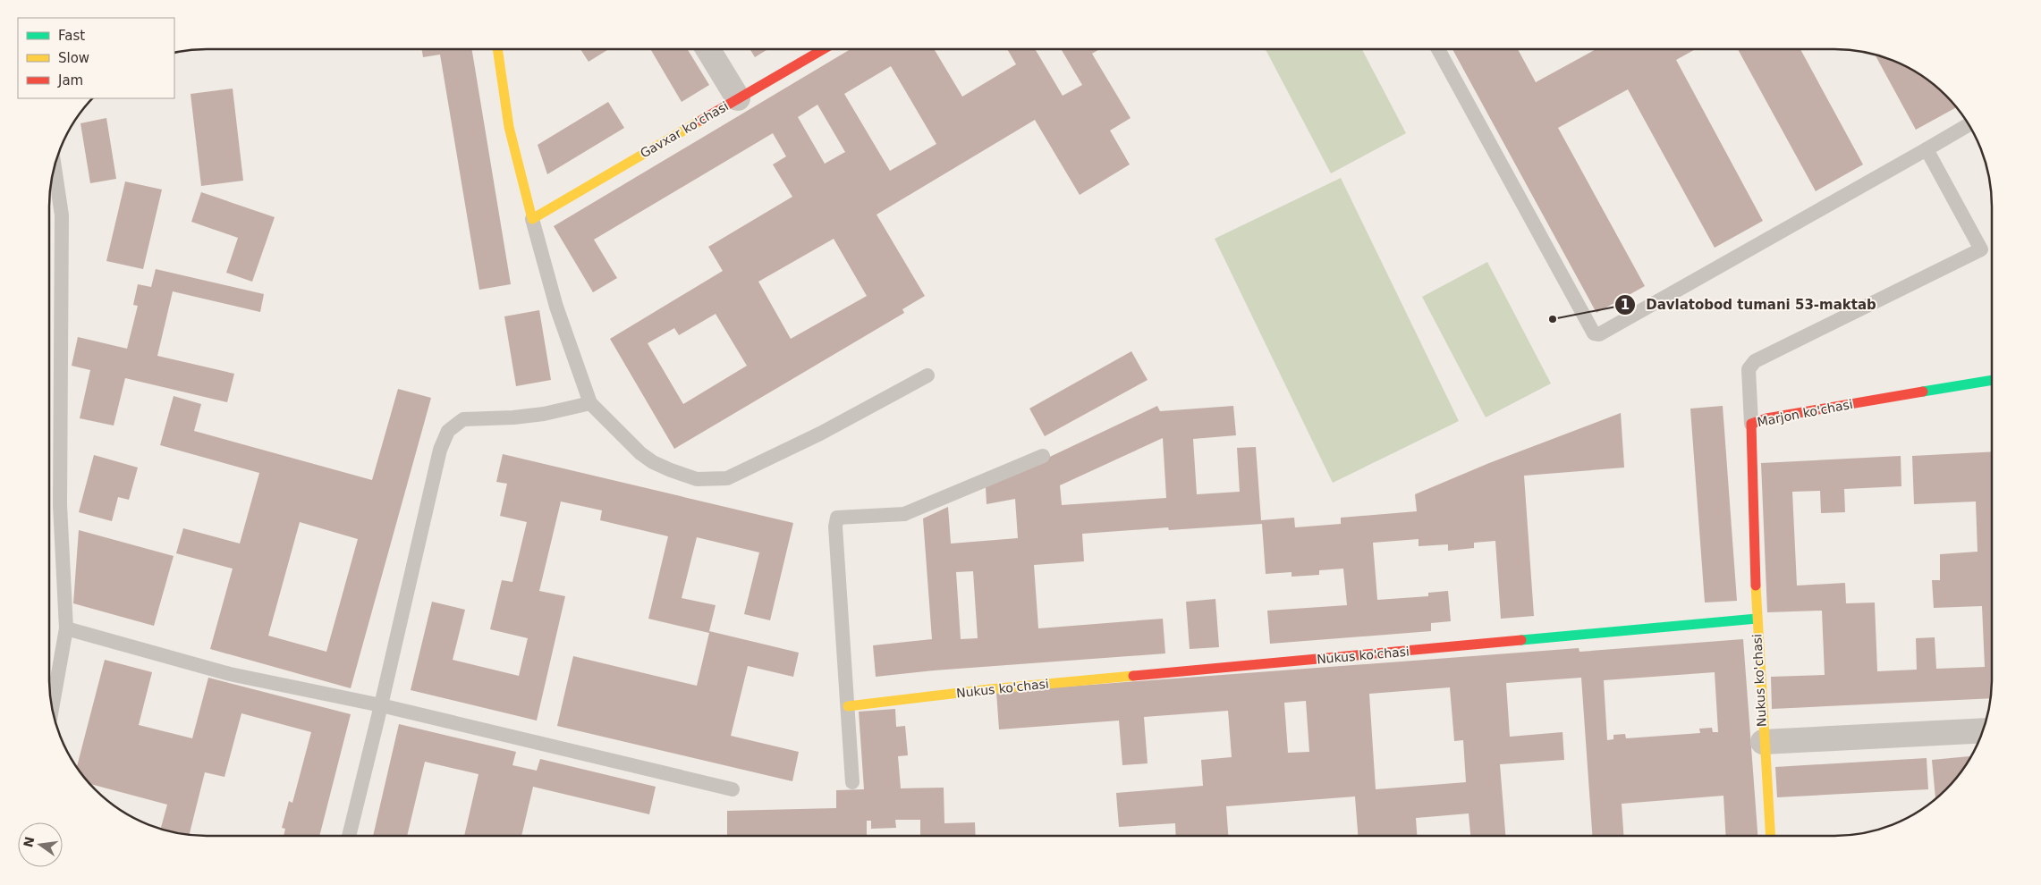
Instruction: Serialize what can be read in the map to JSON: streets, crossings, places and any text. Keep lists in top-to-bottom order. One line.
{"streets":{"street":["Gavxar ko'chasi","Marjon ko'chasi","Nukus ko'chasi"]},"crossings":[["Marjon ko'chasi","Nukus ko'chasi"]],"places":["Davlatobod tumani 53-maktab"],"legend":["Fast","Slow","Jam"],"north":"left"}
